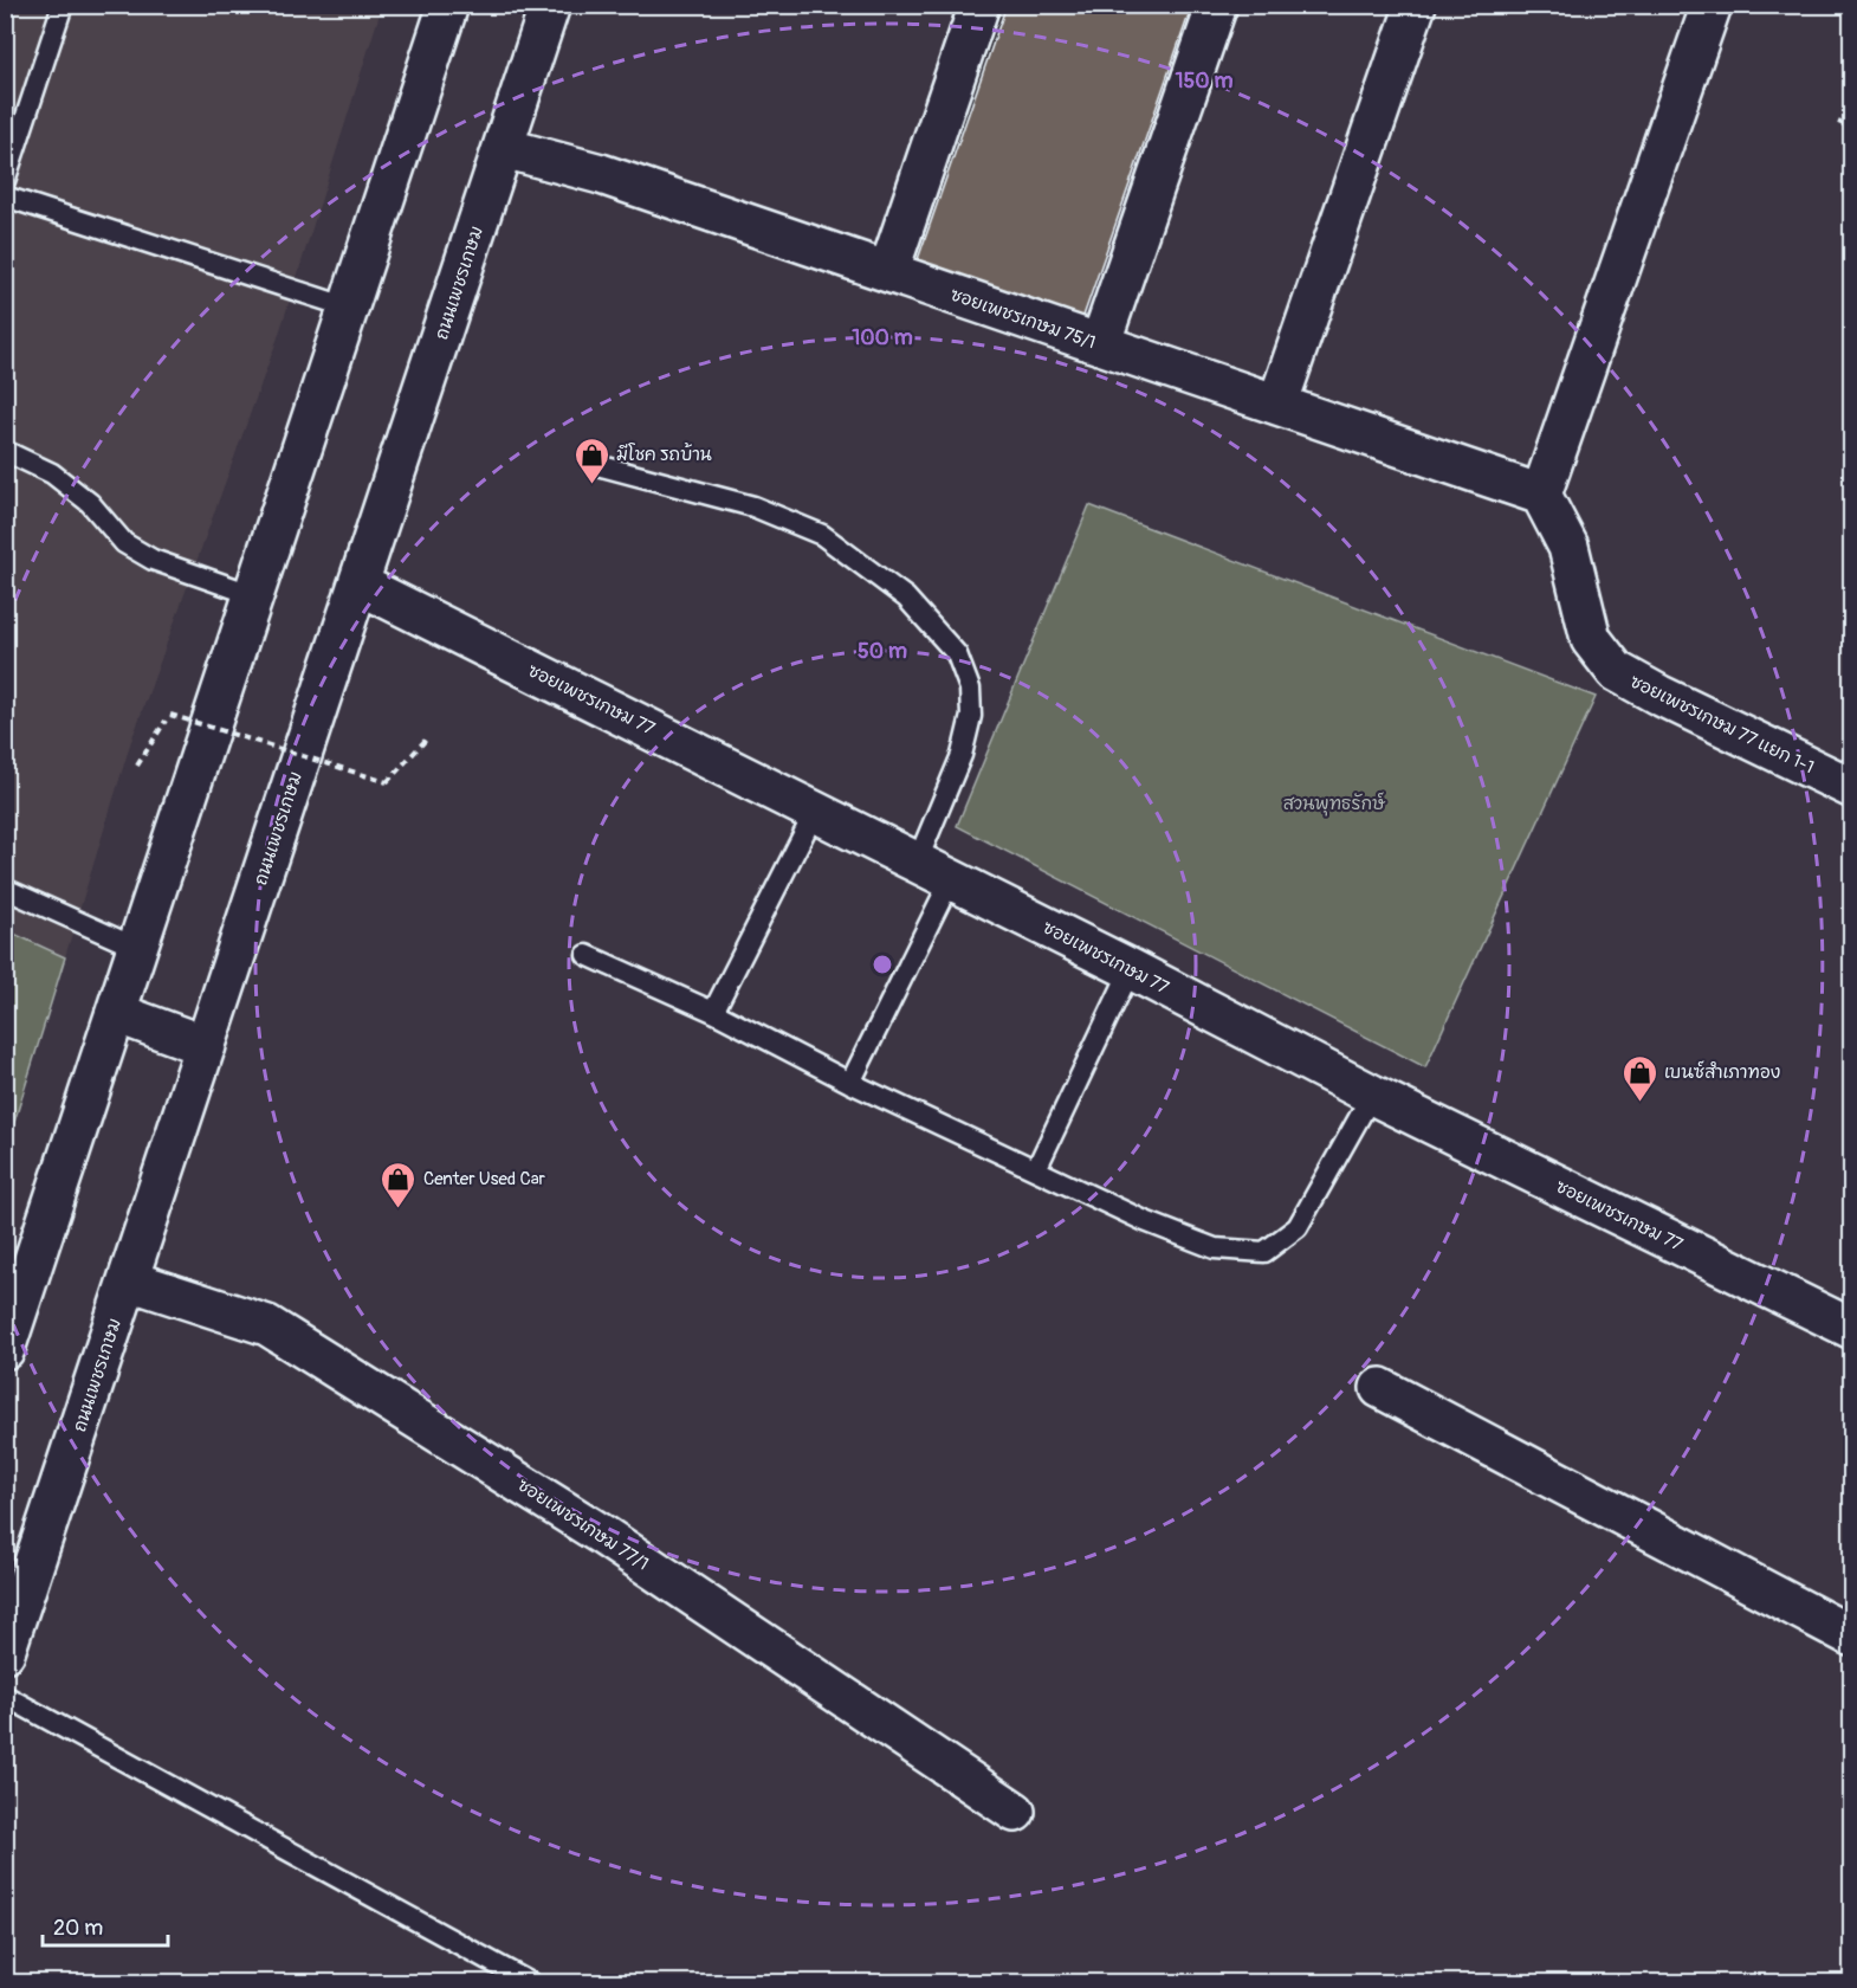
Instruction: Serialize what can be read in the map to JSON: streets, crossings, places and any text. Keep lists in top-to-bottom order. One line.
{"streets":{"street":["ถนนเพชรเกษม","ซอยเพชรเกษม 75/1","ซอยเพชรเกษม 77","ซอยเพชรเกษม 77 แยก 1-1","ซอยเพชรเกษม 77/1"]},"crossings":[["ถนนเพชรเกษม","ซอยเพชรเกษม 75/1"],["ถนนเพชรเกษม","ซอยเพชรเกษม 77"],["ถนนเพชรเกษม","ซอยเพชรเกษม 77/1"],["ซอยเพชรเกษม 75/1","ซอยเพชรเกษม 77 แยก 1-1"]],"parks":["สวนพุทธรักษ์"],"places":{"shop":["มีโชค รถบ้าน","เบนซ์สำเภาทอง","Center Used Car"]},"scale_bar":"20 m","rings":["150 m","100 m","50 m"]}
